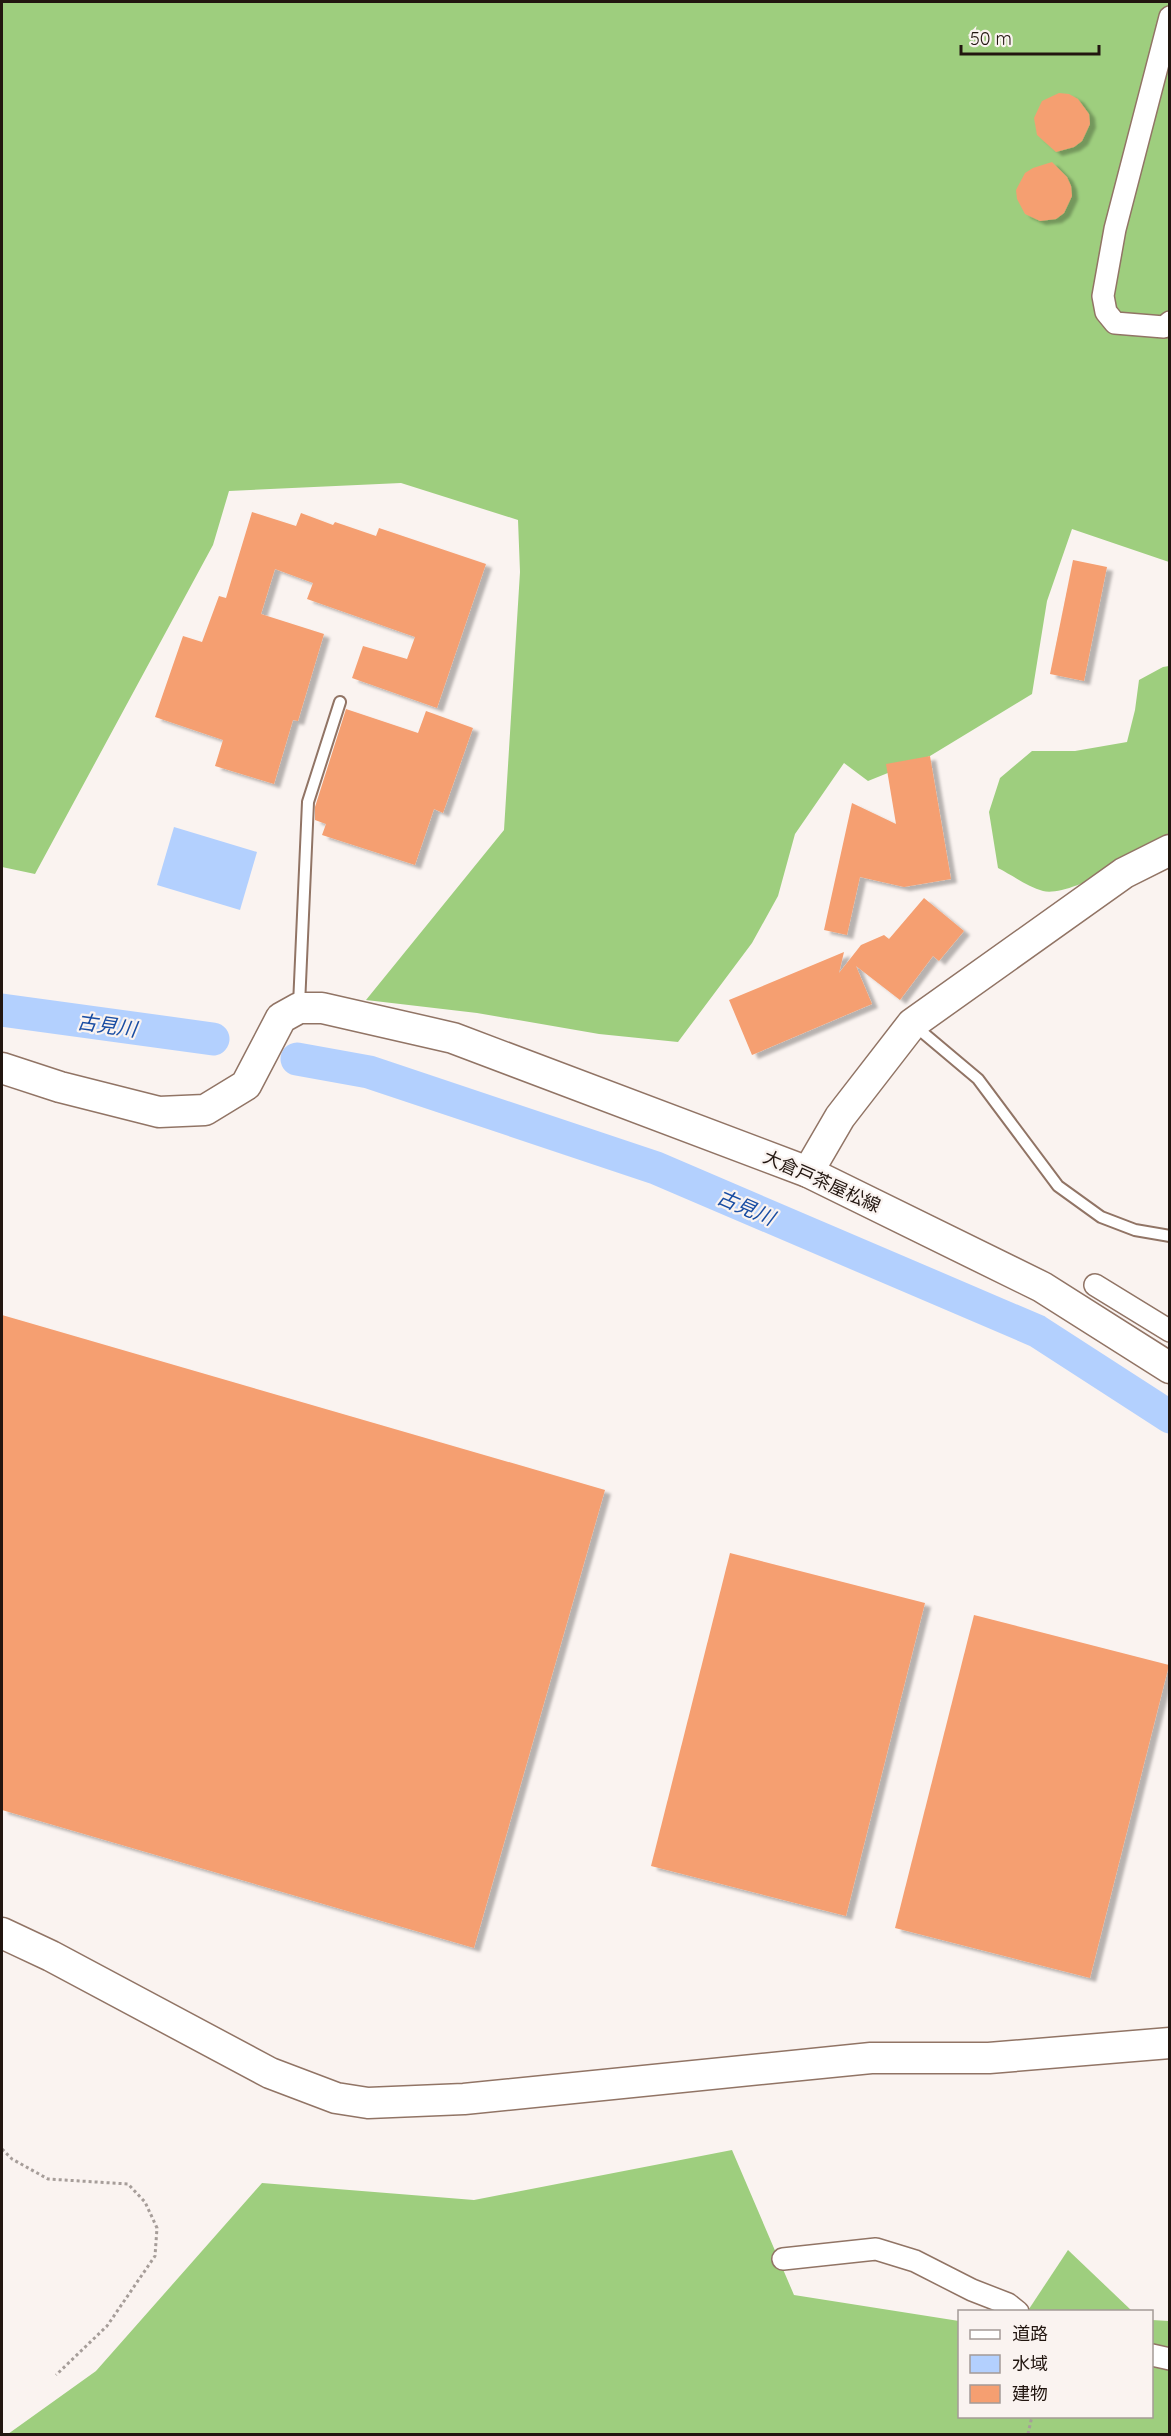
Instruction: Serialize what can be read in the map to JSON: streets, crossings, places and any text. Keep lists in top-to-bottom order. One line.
{"streets":{"street":["大倉戸茶屋松線"]},"water":["古見川"],"legend":["道路","水域","建物"],"scale_bar":"50 m"}
